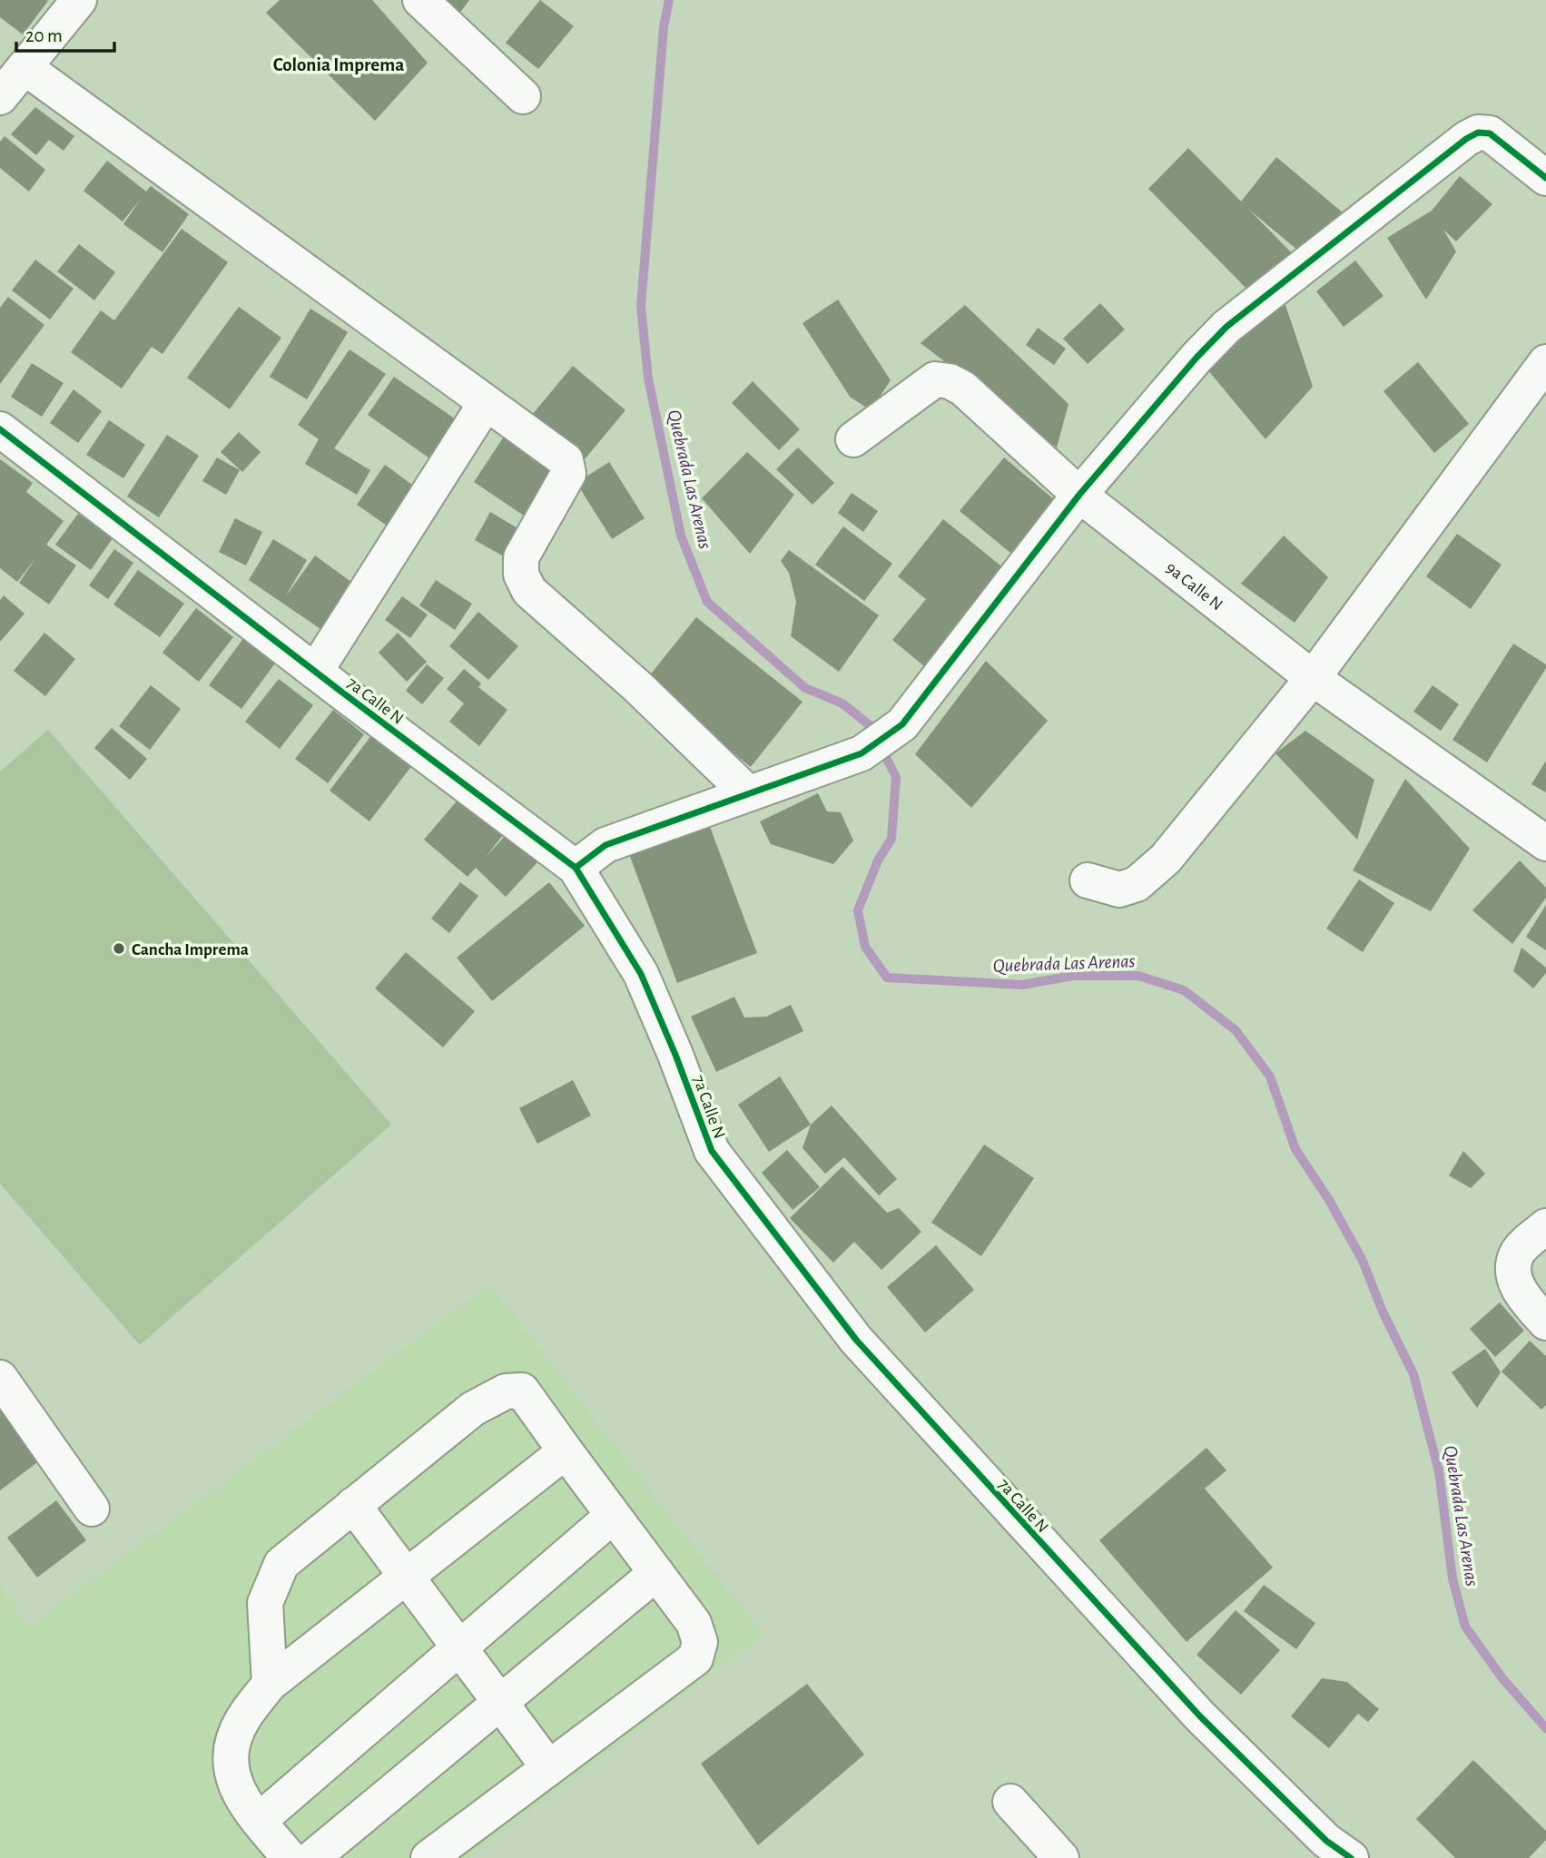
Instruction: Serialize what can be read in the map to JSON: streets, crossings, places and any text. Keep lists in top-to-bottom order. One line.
{"streets":{"street":["9a Calle N","7a Calle N"]},"districts":["Colonia Imprema"],"water":["Quebrada Las Arenas"],"places":["Cancha Imprema"],"scale_bar":"20 m"}
